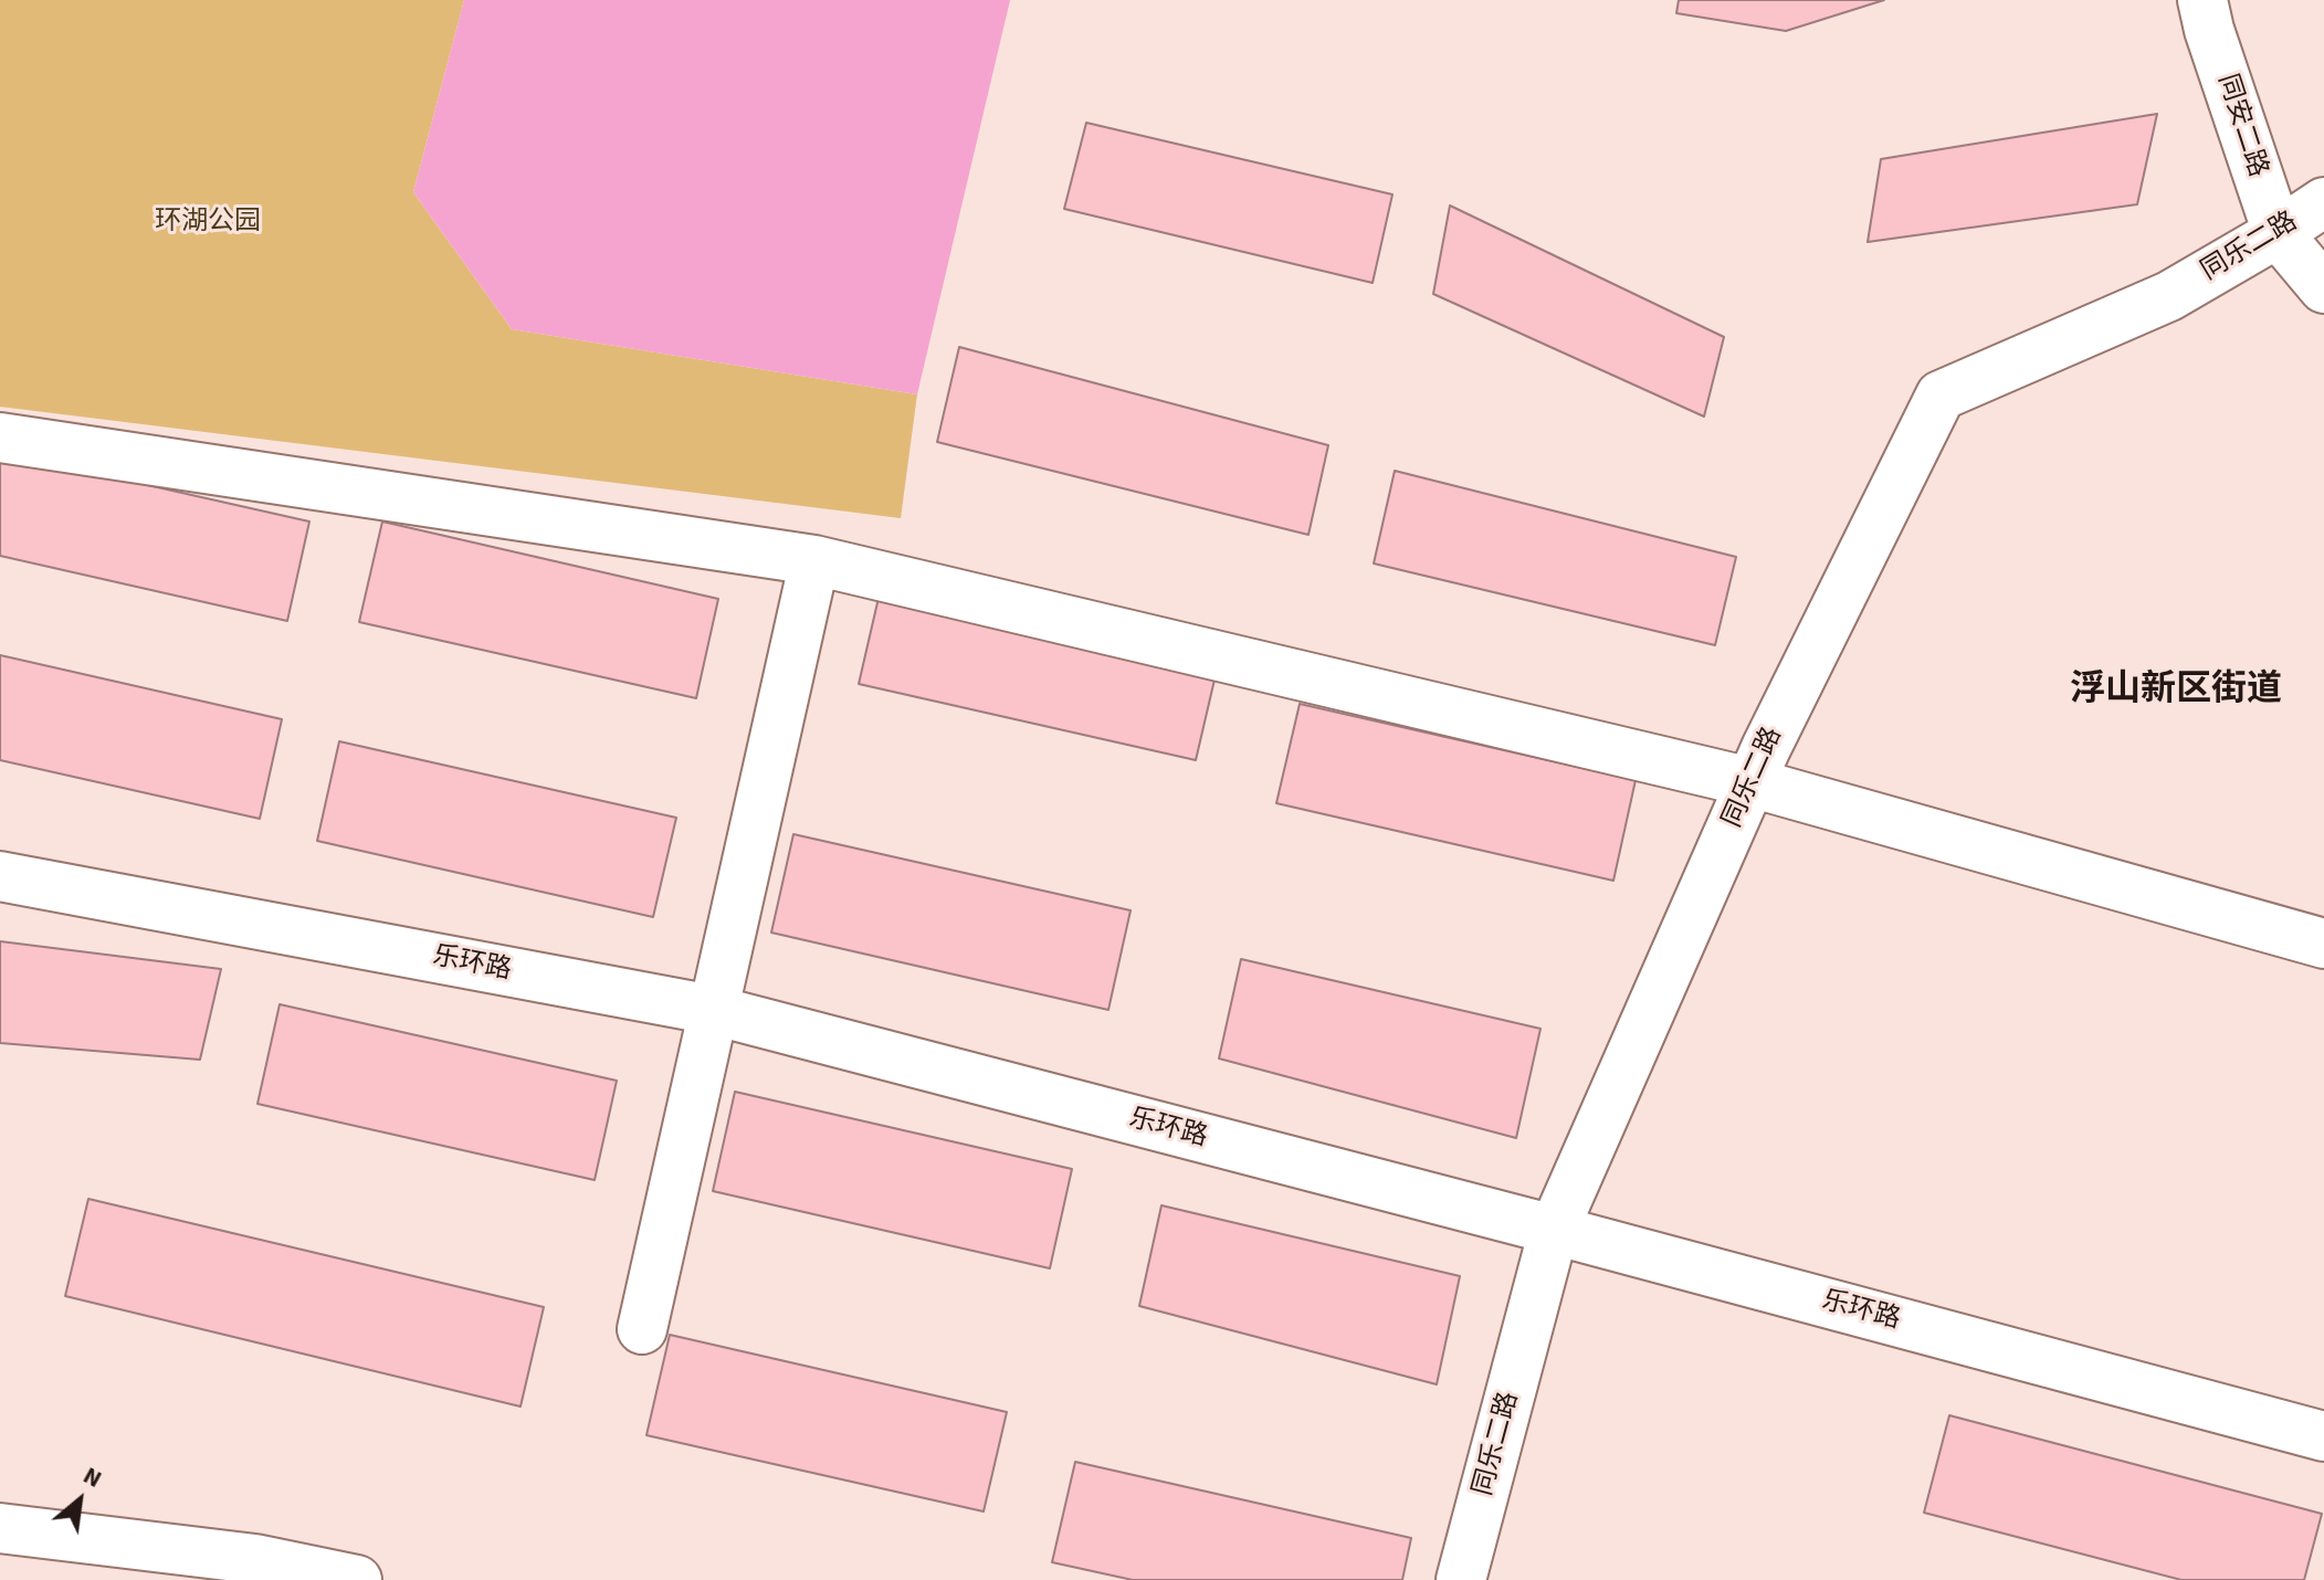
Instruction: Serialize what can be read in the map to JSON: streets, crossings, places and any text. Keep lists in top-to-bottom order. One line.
{"streets":{"street":["同安二路","同乐二路","乐环路"]},"crossings":[["同安二路","同乐二路"],["同乐二路","乐环路"]],"districts":["浮山新区街道"],"parks":["环湖公园"],"north":"top right"}
